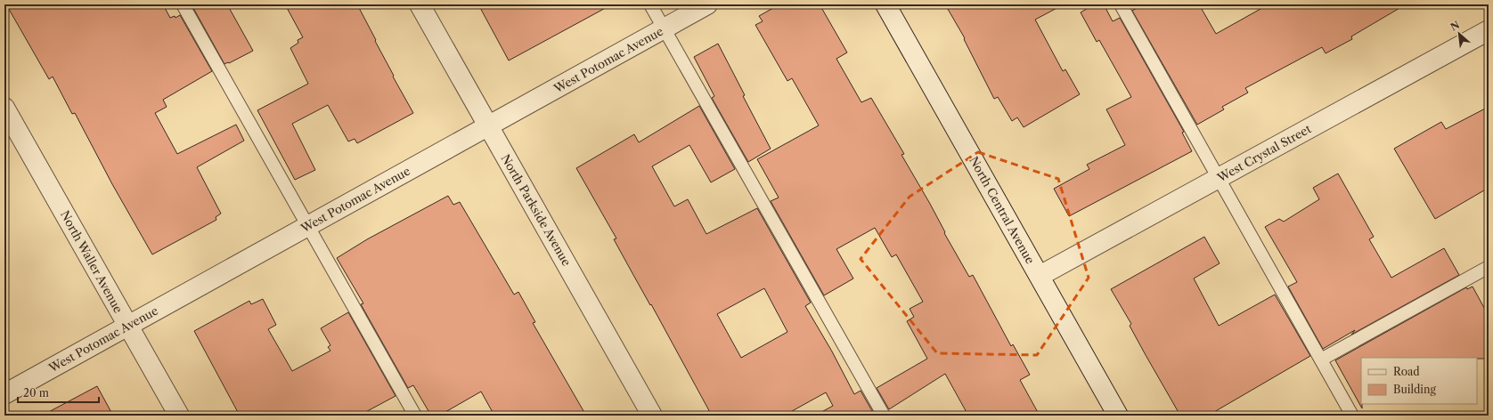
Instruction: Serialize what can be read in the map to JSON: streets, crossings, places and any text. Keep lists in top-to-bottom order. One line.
{"streets":{"street":["West Potomac Avenue","West Crystal Street","North Parkside Avenue","North Central Avenue","North Waller Avenue"]},"crossings":[["West Potomac Avenue","North Parkside Avenue"],["West Potomac Avenue","North Waller Avenue"],["West Crystal Street","North Central Avenue"]],"legend":["Road","Building"],"scale_bar":"20 m","north":"top left"}
